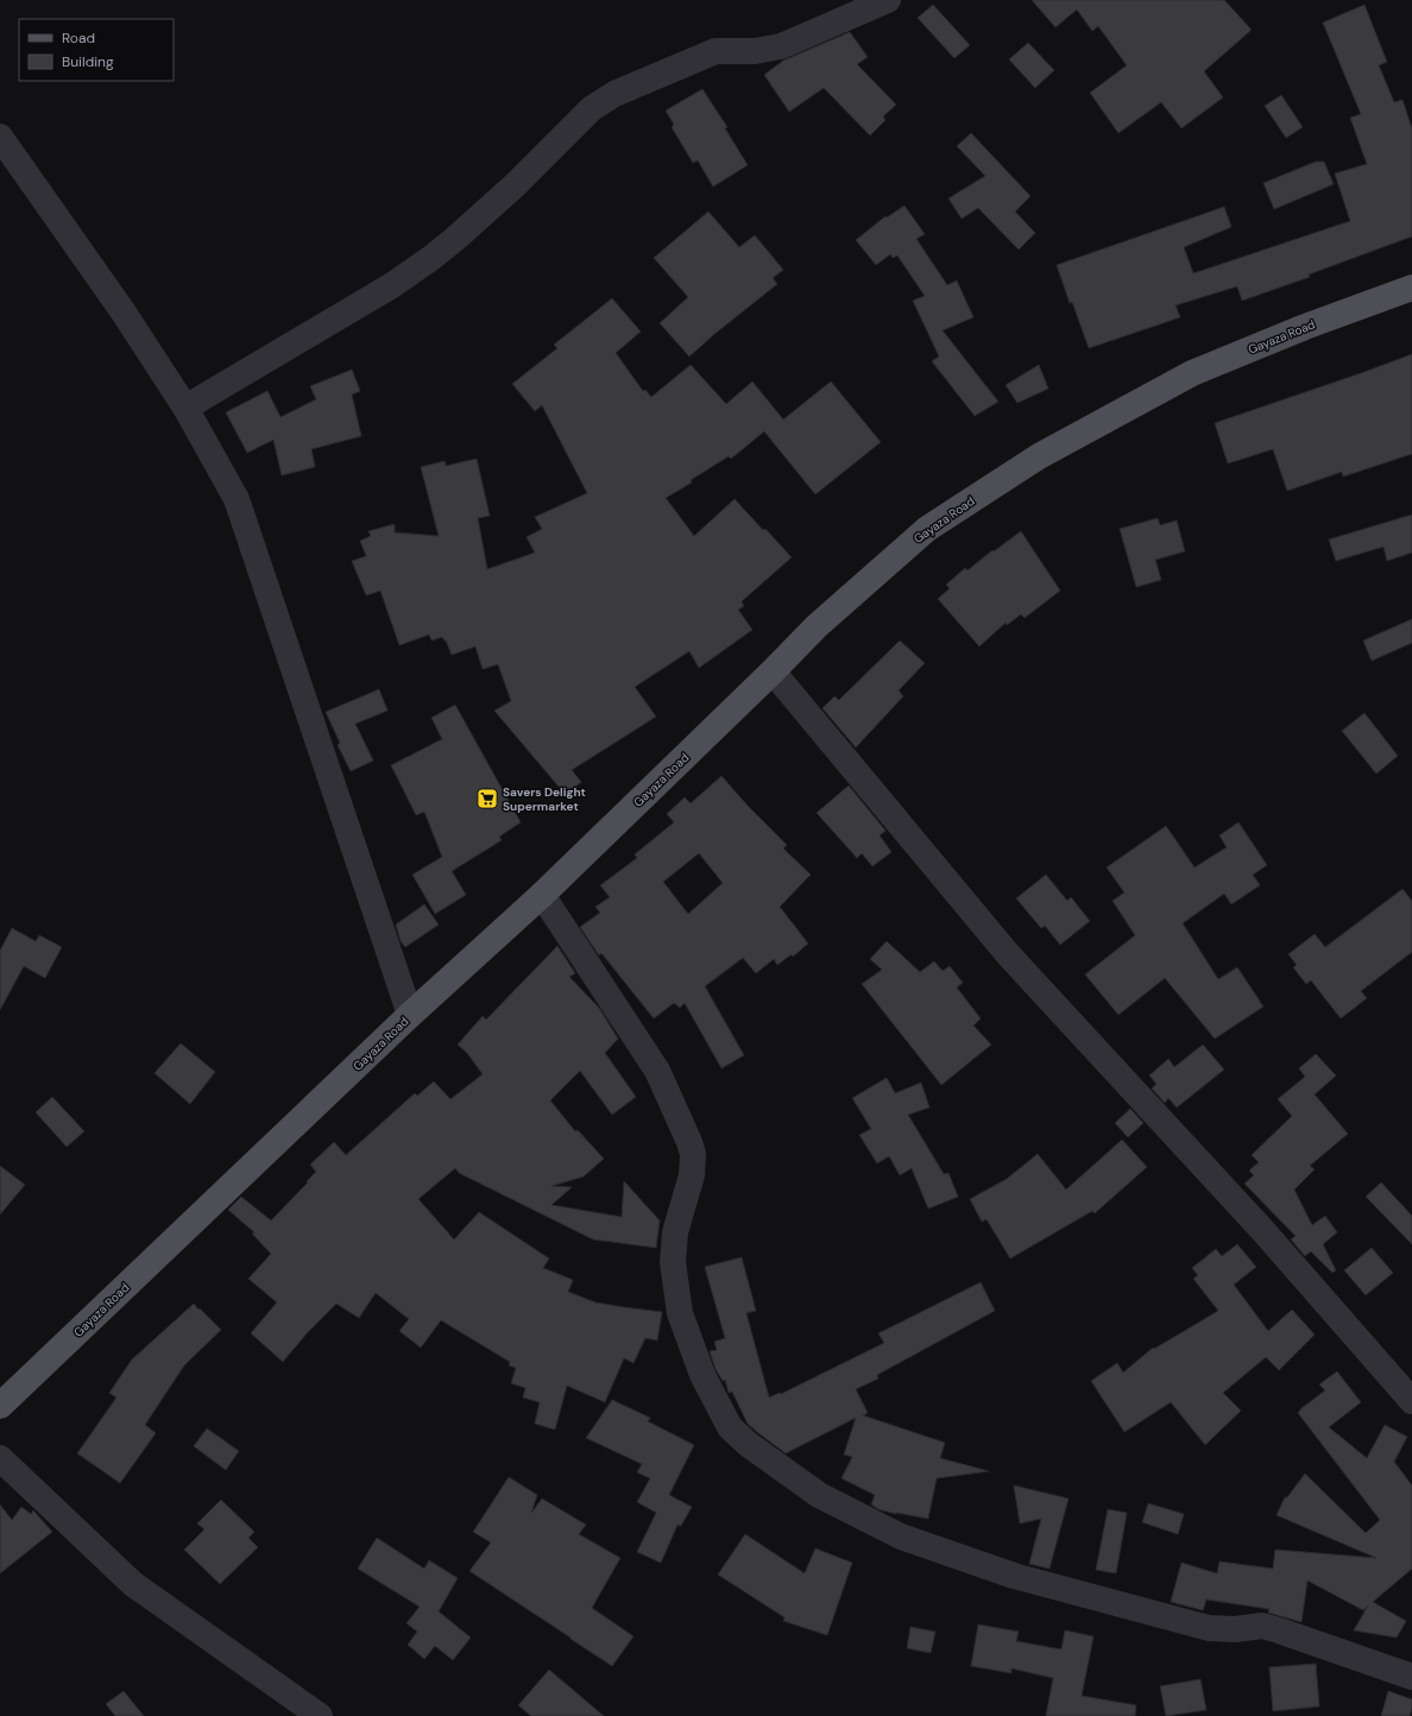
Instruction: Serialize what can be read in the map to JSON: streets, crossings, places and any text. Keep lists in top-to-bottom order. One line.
{"streets":{"main road":["Gayaza Road"]},"places":{"supermarket":["Savers Delight Supermarket"]},"legend":["Road","Building"]}
